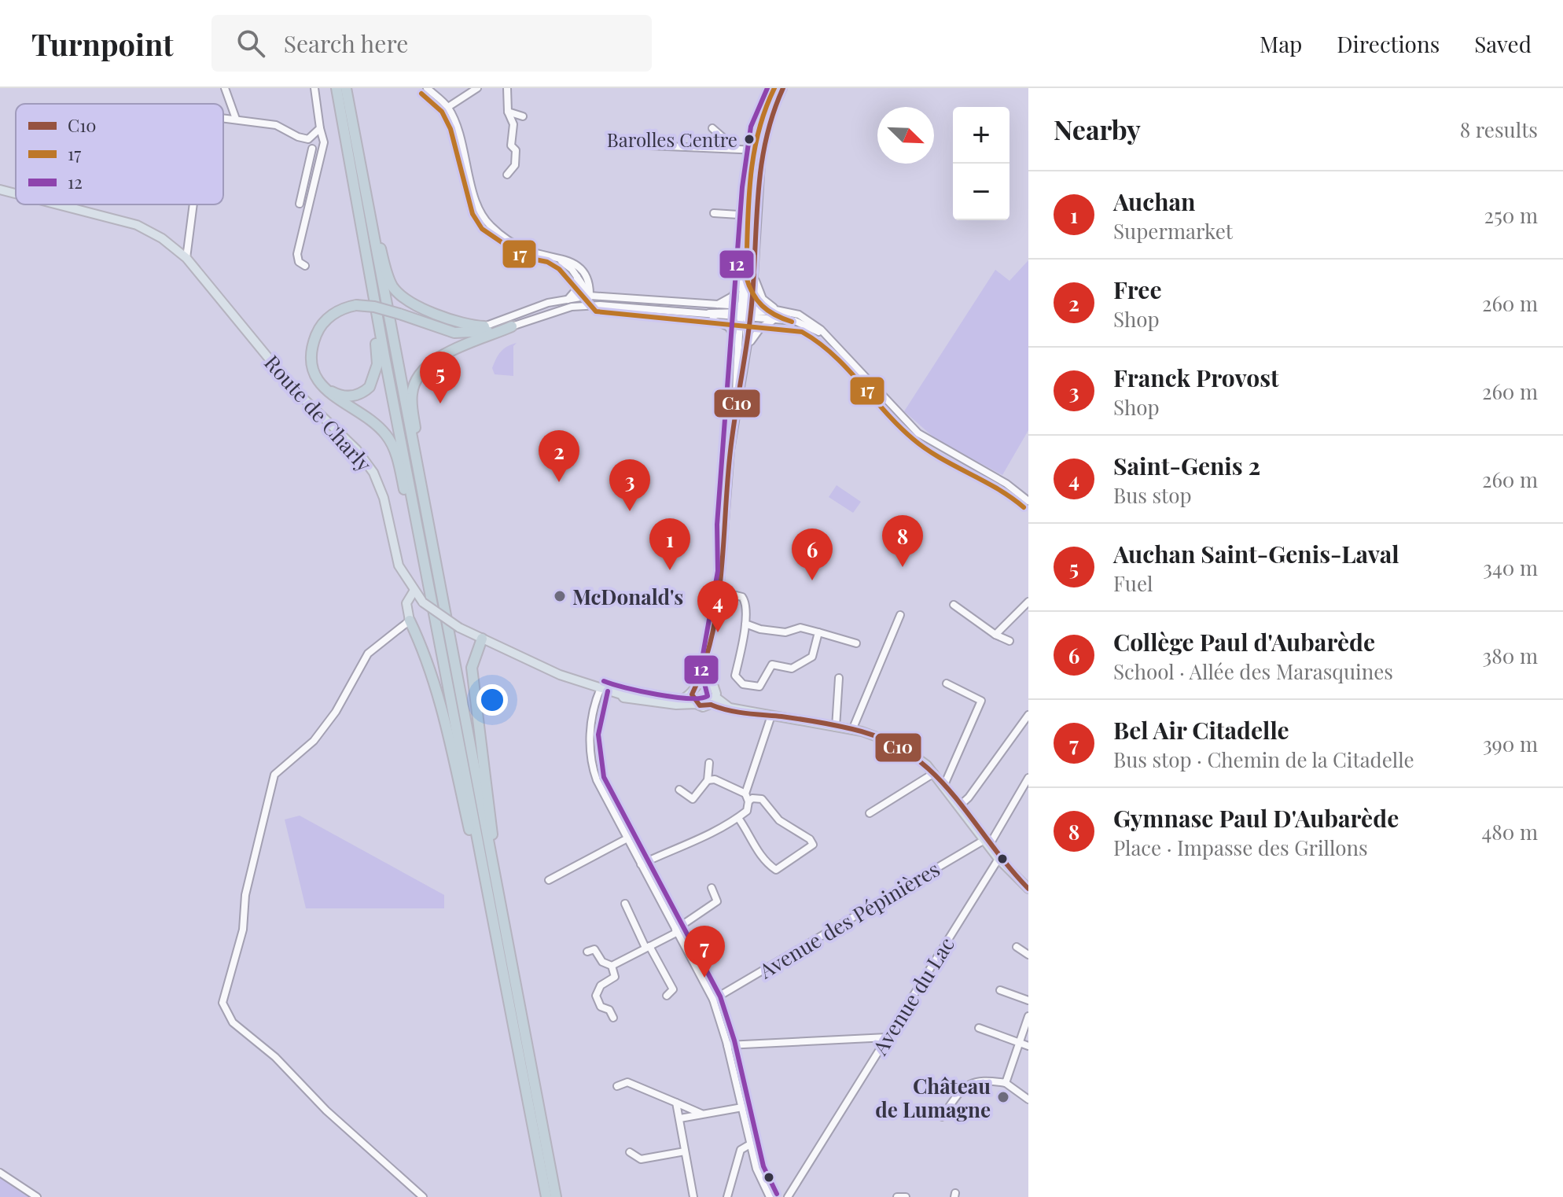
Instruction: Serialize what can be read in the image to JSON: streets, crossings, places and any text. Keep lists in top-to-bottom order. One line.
{"streets":{"main road":["Route de Charly"],"street":["Avenue des Pépinières","Avenue du Lac"]},"places":["Barolles Centre","McDonald's","Château de Lumagne"],"lines":["transit line C10","transit line 17","transit line 12"],"legend":["C10","17","12"],"north":"bottom right","page":{"header":"Turnpoint","search":"Search here","nav":["Map","Directions","Saved"],"heading":["Nearby","8 results"],"map_buttons":["+","−"],"list":[{"mark":"1","name":"Auchan","note":"Supermarket","value":"250 m"},{"mark":"2","name":"Free","note":"Shop","value":"260 m"},{"mark":"3","name":"Franck Provost","note":"Shop","value":"260 m"},{"mark":"4","name":"Saint-Genis 2","note":"Bus stop","value":"260 m"},{"mark":"5","name":"Auchan Saint-Genis-Laval","note":"Fuel","value":"340 m"},{"mark":"6","name":"Collège Paul d'Aubarède","note":"School · Allée des Marasquines","value":"380 m"},{"mark":"7","name":"Bel Air Citadelle","note":"Bus stop · Chemin de la Citadelle","value":"390 m"},{"mark":"8","name":"Gymnase Paul D'Aubarède","note":"Place · Impasse des Grillons","value":"480 m"}],"pins":["5","2","3","8","1","6","4","7"]}}
